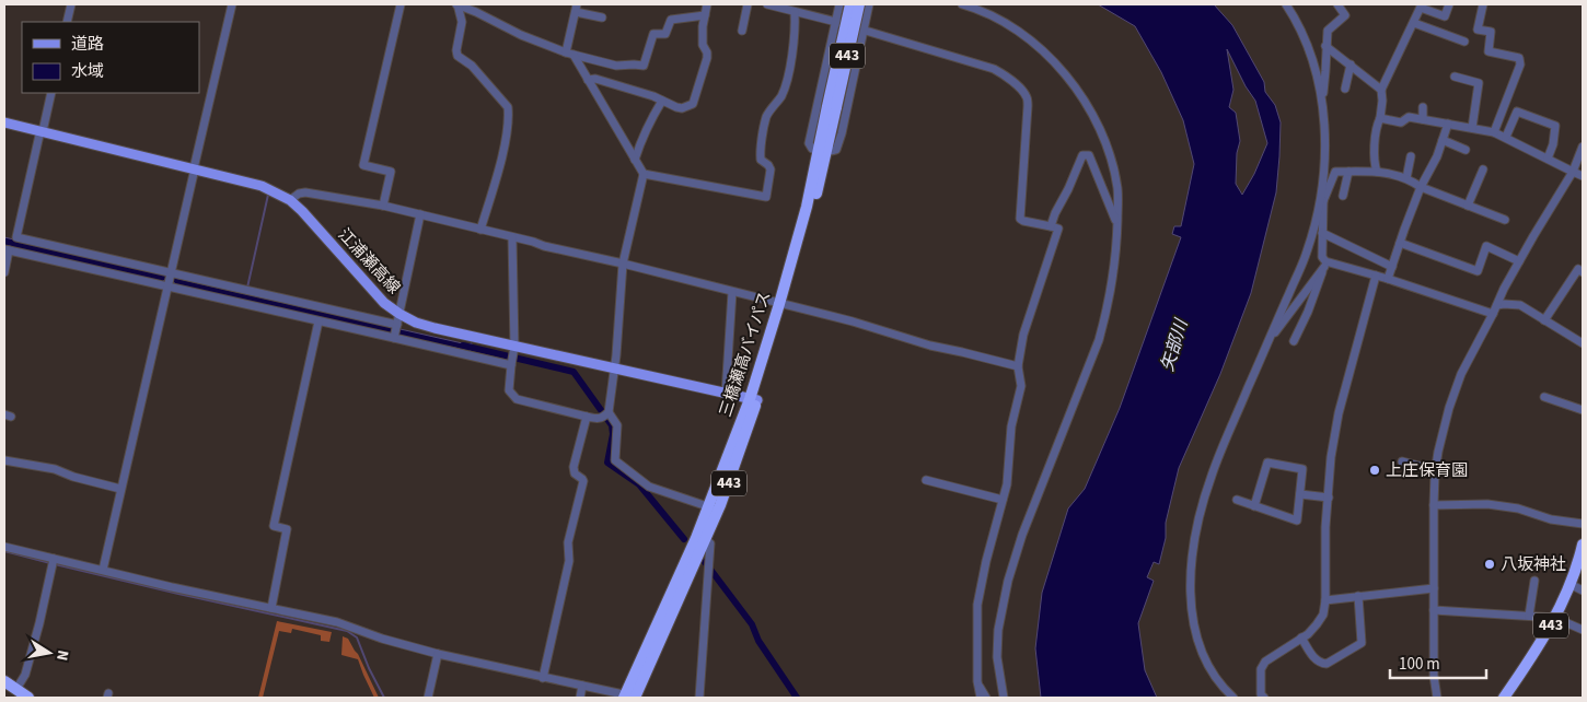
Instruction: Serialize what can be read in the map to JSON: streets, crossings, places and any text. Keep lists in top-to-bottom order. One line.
{"streets":{"highway":["443","三橋瀬高バイパス"],"main road":["江浦瀬高線"]},"crossings":[["江浦瀬高線","三橋瀬高バイパス"]],"water":["矢部川"],"places":["上庄保育園","八坂神社"],"legend":["道路","水域"],"scale_bar":"100 m","north":"right"}
